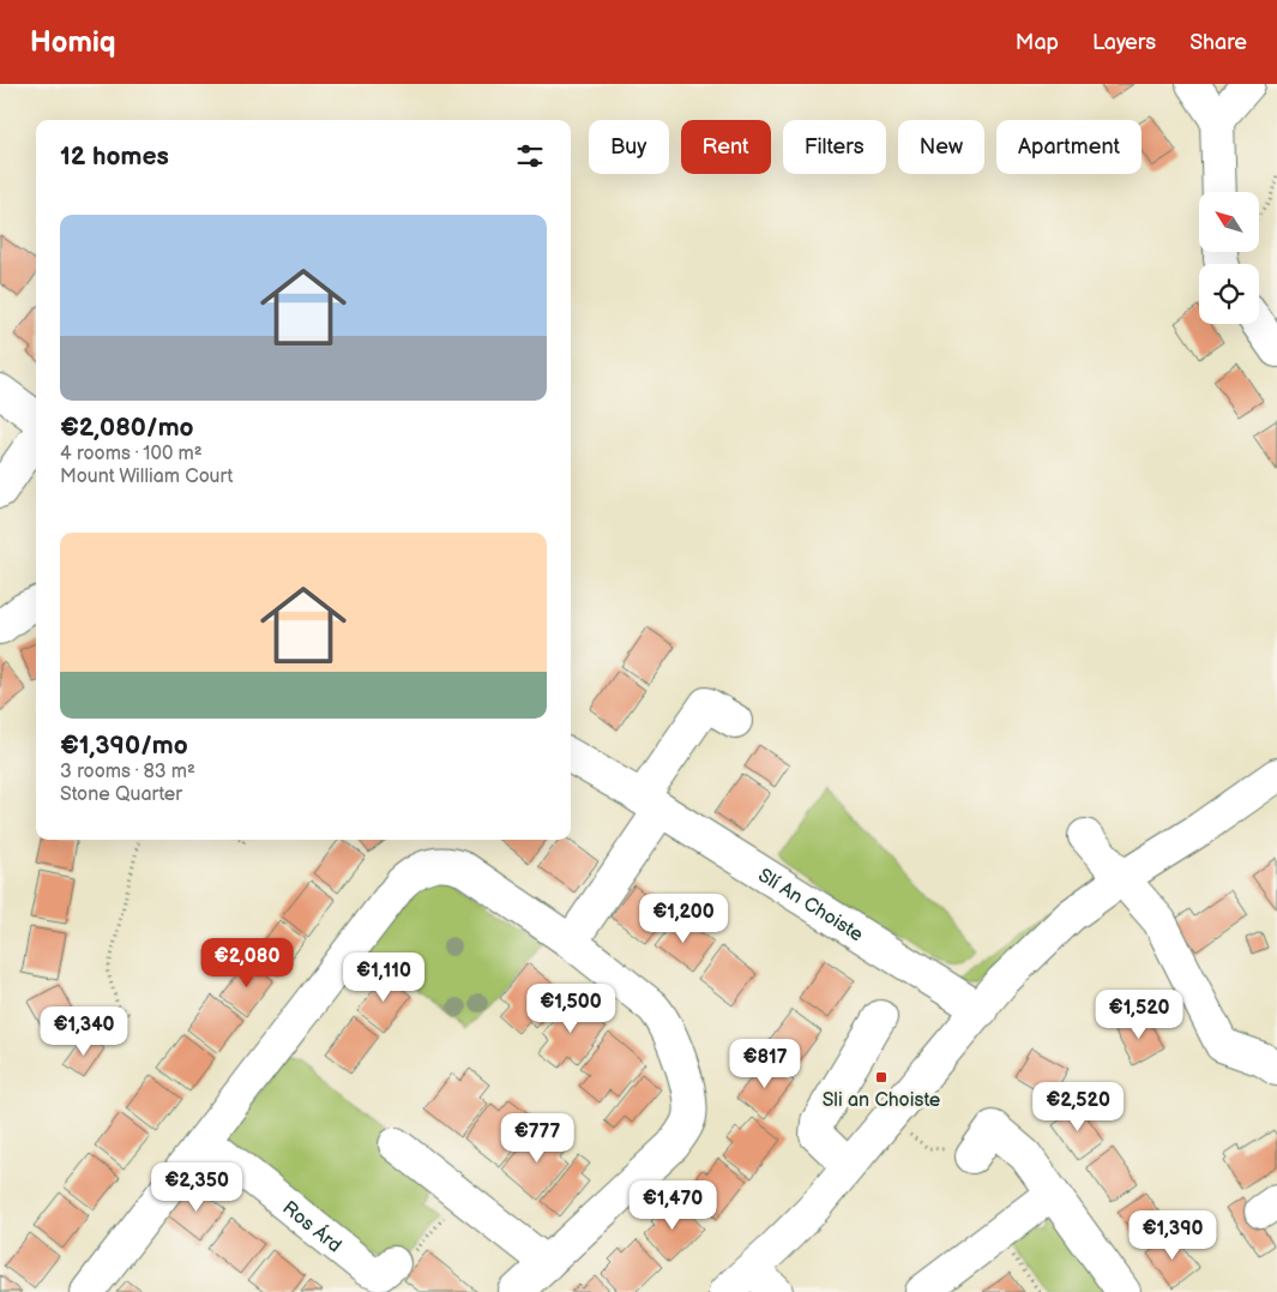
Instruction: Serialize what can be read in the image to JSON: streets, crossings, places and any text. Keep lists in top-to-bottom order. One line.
{"streets":{"street":["Slí An Choiste","Ros Árd"]},"places":{"transit":["Sli an Choiste"]},"north":"top left","page":{"header":"Homiq","nav":["Map","Layers","Share"],"chip":["Buy","Rent","Filters","New","Apartment"],"heading":"12 homes","list":[{"name":"€2,080/mo","note":"4 rooms · 100 m² · Mount William Court"},{"name":"€1,390/mo","note":"3 rooms · 83 m² · Stone Quarter"}],"price":["€1,200","€2,080","€1,110","€1,500","€1,520","€1,340","€817","€2,520","€777","€2,350","€1,470","€1,390"]}}
